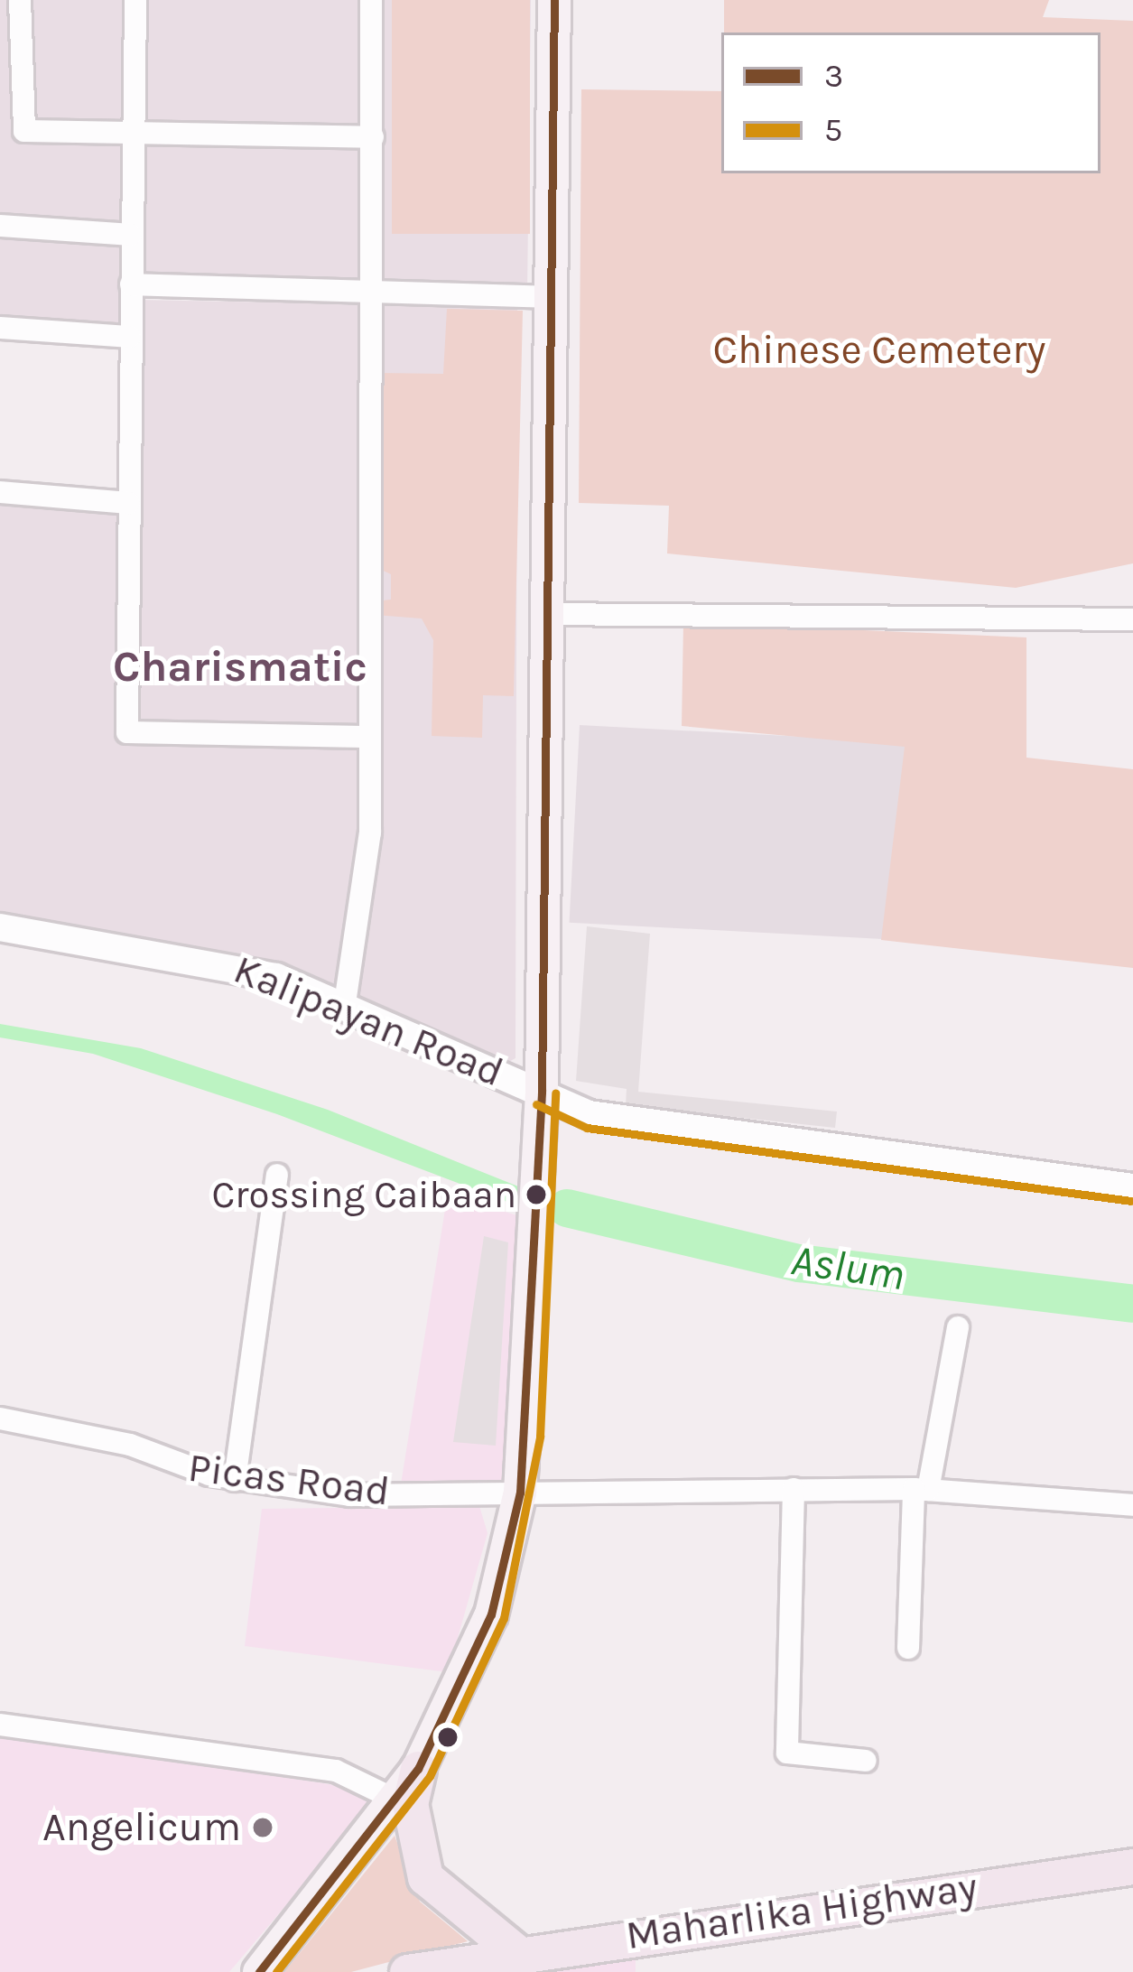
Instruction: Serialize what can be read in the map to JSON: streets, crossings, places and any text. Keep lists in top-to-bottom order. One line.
{"streets":{"main road":["Maharlika Highway"],"street":["Kalipayan Road","Picas Road"]},"districts":["Charismatic"],"water":["Aslum"],"parks":["Chinese Cemetery"],"places":["Crossing Caibaan","Angelicum"],"lines":["transit line 3","transit line 5"],"legend":["3","5"]}
